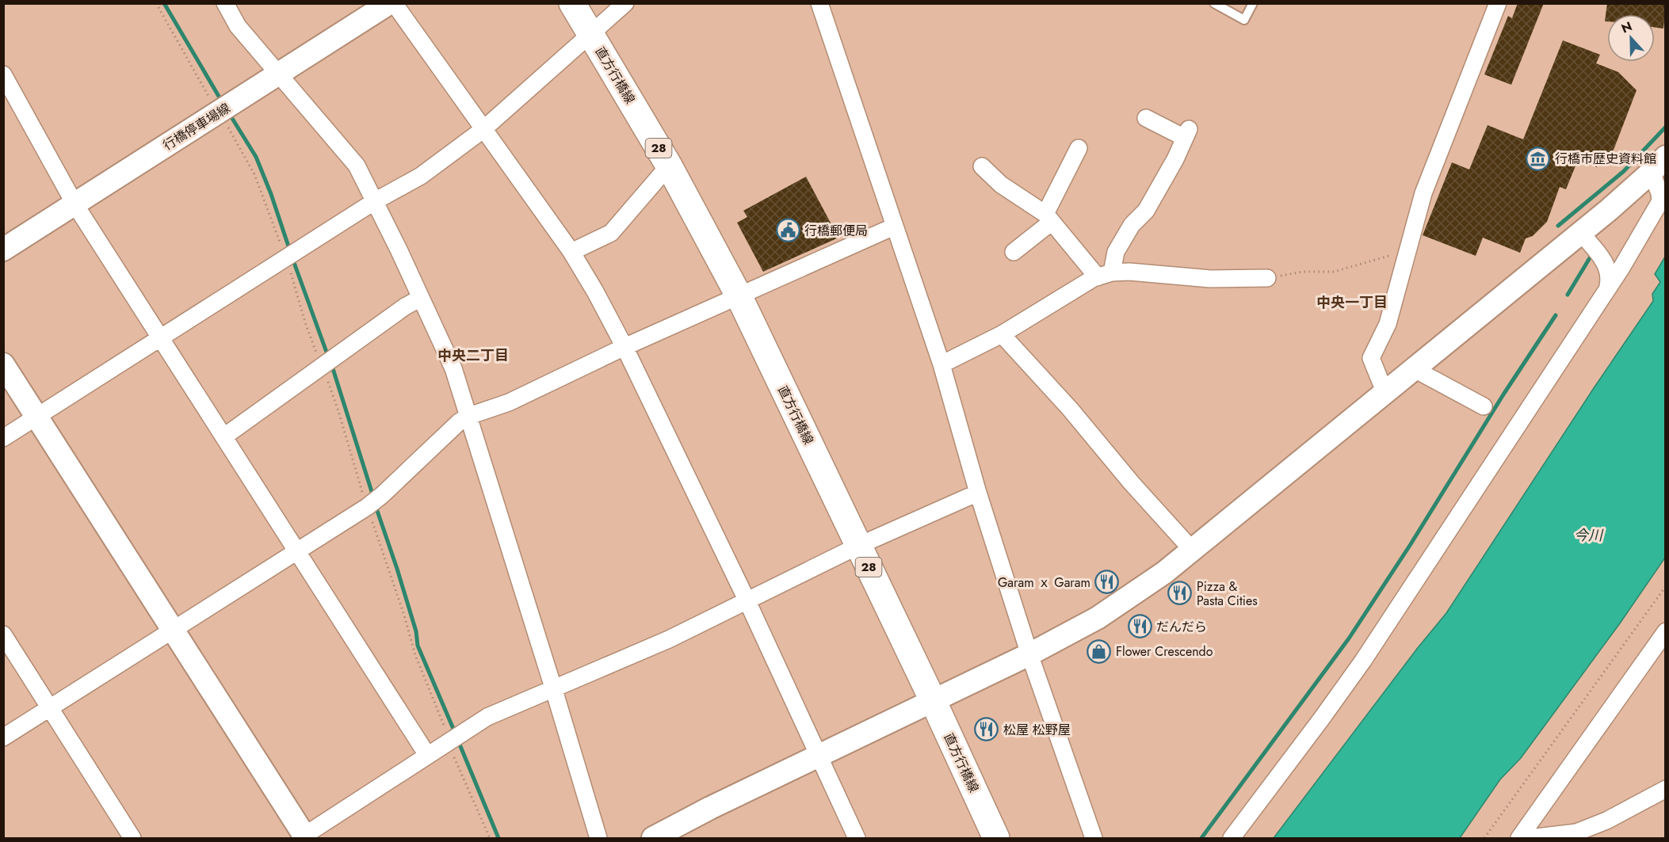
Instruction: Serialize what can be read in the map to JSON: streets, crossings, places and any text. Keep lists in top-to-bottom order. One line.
{"streets":{"main road":["直方行橋線","28"],"street":["行橋停車場線"]},"districts":["中央一丁目","中央二丁目"],"water":["今川"],"places":{"museum":["行橋市歴史資料館"],"public building":["行橋郵便局"],"restaurant":["Garam ｘ Garam","Pizza & Pasta Cities","だんだら","松屋 松野屋"],"shop":["Flower Crescendo"]},"north":"top"}
